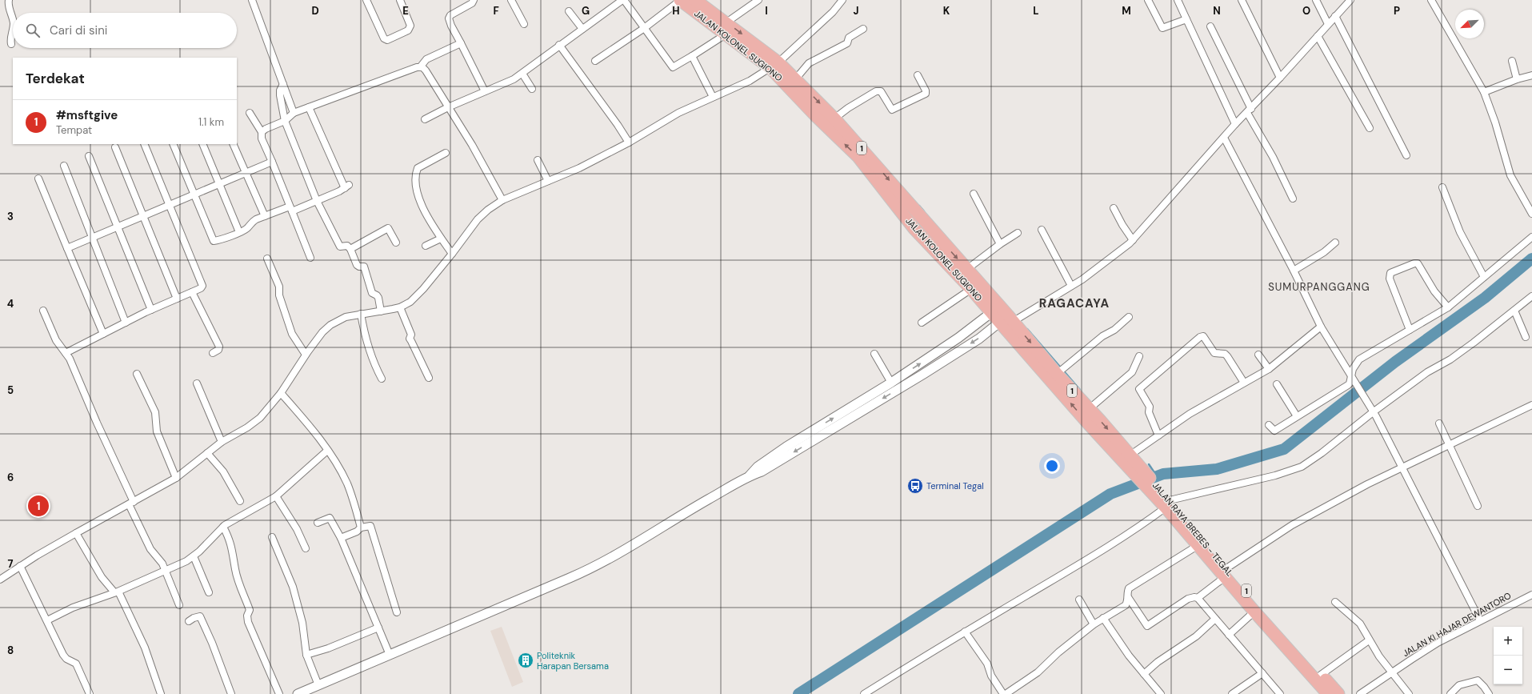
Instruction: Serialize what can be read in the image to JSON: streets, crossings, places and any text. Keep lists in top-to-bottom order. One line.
{"streets":{"highway":["JALAN KOLONEL SUGIONO","1","JALAN RAYA BREBES - TEGAL"],"street":["JALAN KI HAJAR DEWANTORO"]},"crossings":[["JALAN KOLONEL SUGIONO","1"],["1","JALAN RAYA BREBES - TEGAL"]],"districts":["SUMURPANGGANG","RAGACAYA"],"places":{"bus stop":["Terminal Tegal"],"building":["Politeknik Harapan Bersama"]},"north":"bottom left","page":{"search":"Cari di sini","heading":"Terdekat","list":[{"mark":"1","name":"#msftgive","note":"Tempat","value":"1.1 km"}],"pins":"1","map_buttons":["+","−"]},"grid":{"columns":["D","E","F","G","H","I","J","K","L","M","N","O","P"],"rows":["3","4","5","6","7","8"]}}
